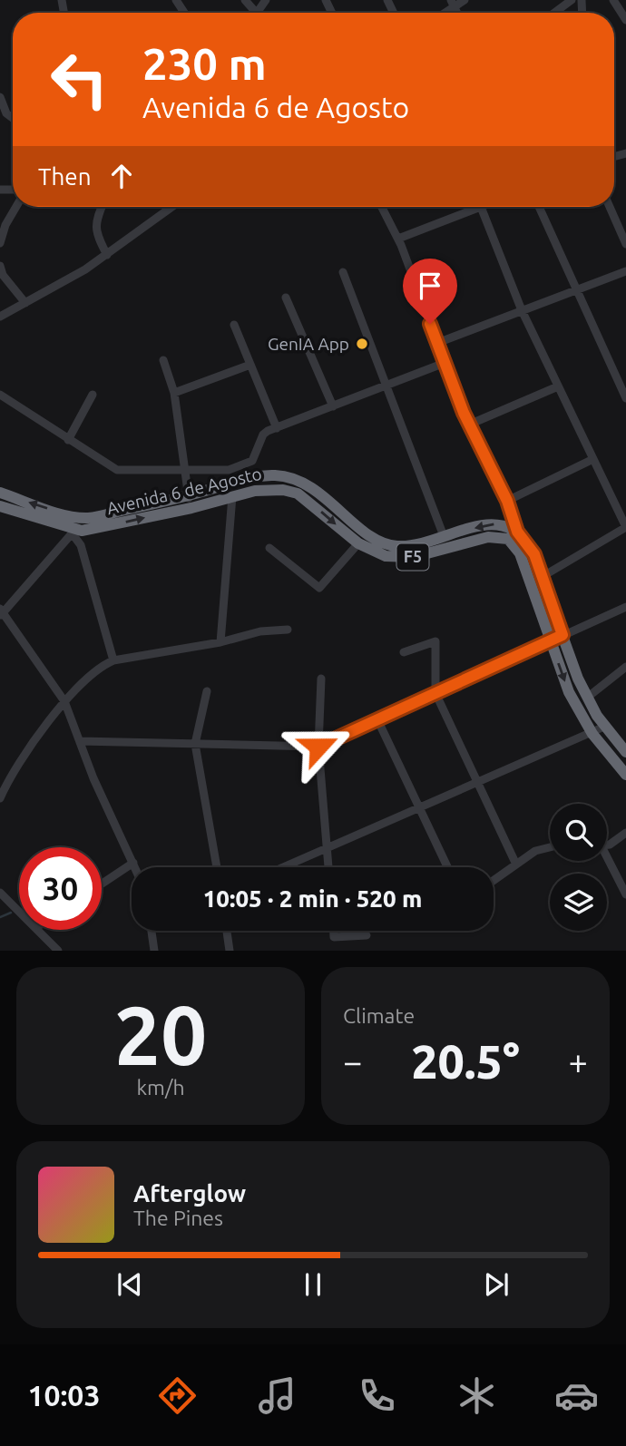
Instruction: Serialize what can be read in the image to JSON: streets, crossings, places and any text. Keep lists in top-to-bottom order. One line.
{"streets":{"highway":["Avenida 6 de Agosto","F5"]},"places":["GenIA App"],"page":{"turn":["230 m","Avenida 6 de Agosto"],"then":"Then","limit":"30","trip":"10:05 · 2 min · 520 m","tile":[["20","km/h"],"Climate"],"heat":["−","20.5°","+"],"song":["Afterglow","The Pines"],"tabs":"10:03"}}
